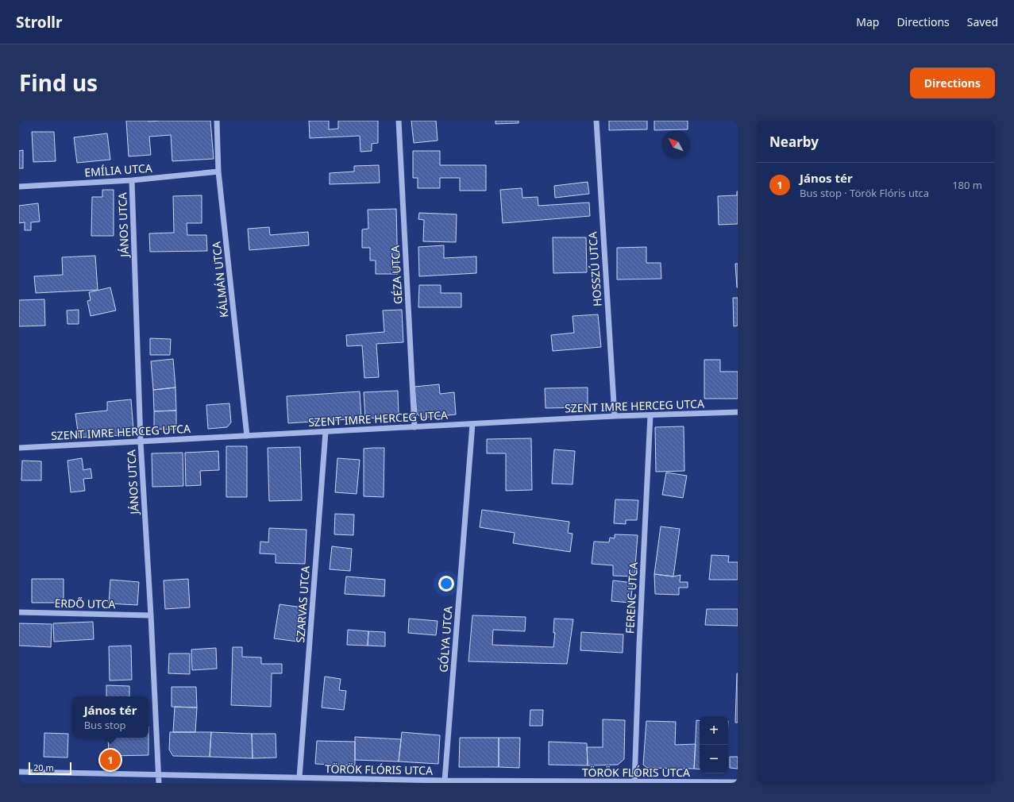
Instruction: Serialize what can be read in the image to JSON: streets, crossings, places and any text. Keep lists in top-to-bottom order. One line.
{"streets":{"street":["EMÍLIA UTCA","JÁNOS UTCA","HOSSZÚ UTCA","GÉZA UTCA","KÁLMÁN UTCA","SZENT IMRE HERCEG UTCA","FERENC UTCA","ERDŐ UTCA","SZARVAS UTCA","GÓLYA UTCA","TÖRÖK FLÓRIS UTCA"]},"crossings":[["EMÍLIA UTCA","JÁNOS UTCA"],["EMÍLIA UTCA","KÁLMÁN UTCA"],["JÁNOS UTCA","SZENT IMRE HERCEG UTCA"],["JÁNOS UTCA","ERDŐ UTCA"],["JÁNOS UTCA","TÖRÖK FLÓRIS UTCA"],["HOSSZÚ UTCA","SZENT IMRE HERCEG UTCA"],["GÉZA UTCA","SZENT IMRE HERCEG UTCA"],["KÁLMÁN UTCA","SZENT IMRE HERCEG UTCA"],["SZENT IMRE HERCEG UTCA","FERENC UTCA"],["SZENT IMRE HERCEG UTCA","SZARVAS UTCA"],["SZENT IMRE HERCEG UTCA","GÓLYA UTCA"],["FERENC UTCA","TÖRÖK FLÓRIS UTCA"],["SZARVAS UTCA","TÖRÖK FLÓRIS UTCA"],["GÓLYA UTCA","TÖRÖK FLÓRIS UTCA"]],"scale_bar":"20 m","north":"top left","page":{"header":"Strollr","nav":["Map","Directions","Saved"],"title":"Find us","buttons":"Directions","heading":"Nearby","list":[{"mark":"1","name":"János tér","note":"Bus stop · Török Flóris utca","value":"180 m"}],"popup":["János tér","Bus stop"],"map_buttons":["+","−"],"pins":"1","scale":"20 m"}}
